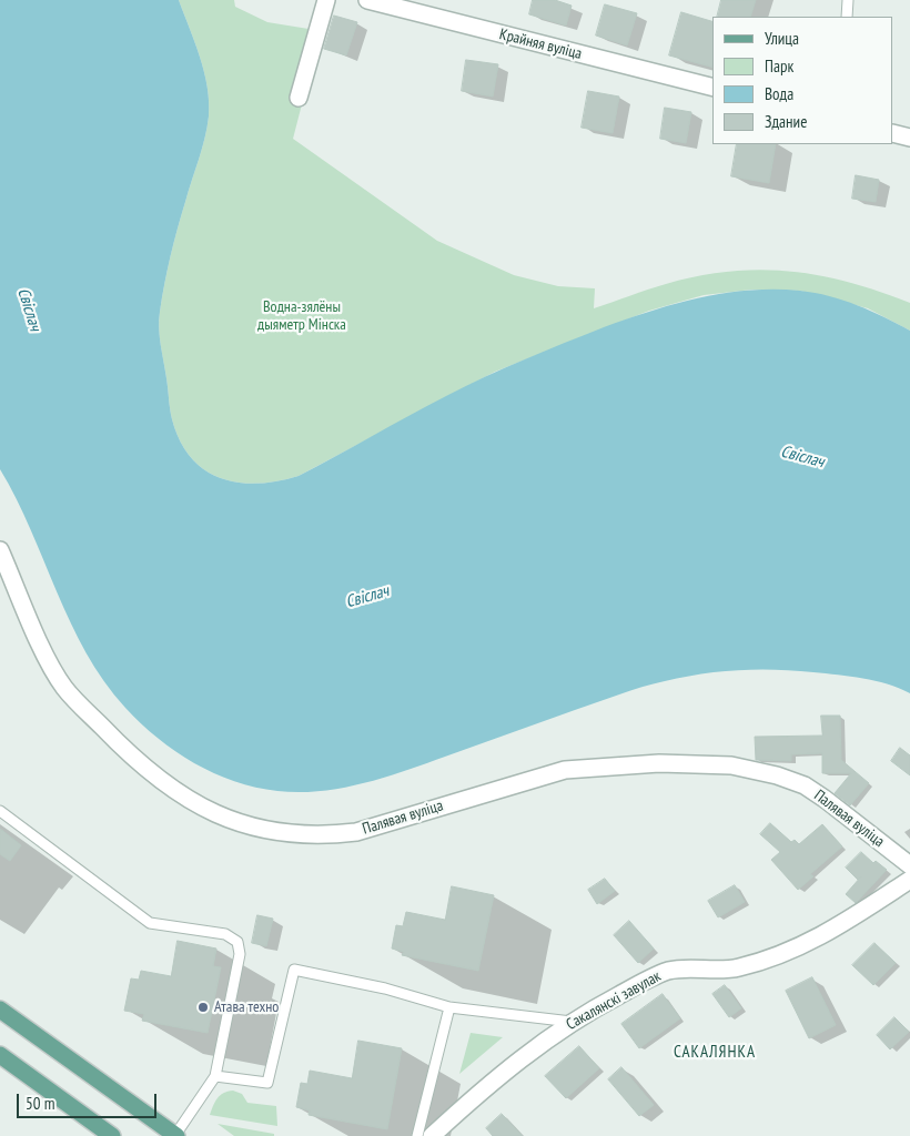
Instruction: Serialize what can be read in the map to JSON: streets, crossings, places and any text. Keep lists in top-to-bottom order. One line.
{"streets":{"street":["Крайняя вуліца","Палявая вуліца","Сакалянскі завулак"]},"districts":["САКАЛЯНКА"],"water":["Свіслач"],"parks":["Водна-зялёны дыяметр Мінска"],"places":["Атава техно"],"legend":["Улица","Парк","Вода","Здание"],"scale_bar":"50 m"}
